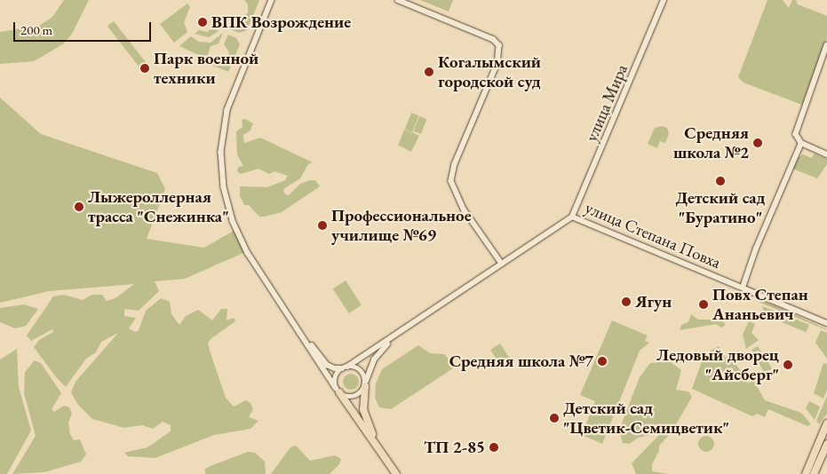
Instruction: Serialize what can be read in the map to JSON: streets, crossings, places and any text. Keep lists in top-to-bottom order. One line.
{"streets":{"street":["улица Мира","улица Степана Повха"]},"crossings":[["улица Мира","улица Степана Повха"]],"places":["ВПК Возрождение","Парк военной техники","Когалымский городской суд","Средняя школа №2","Детский сад \"Буратино\"","Лыжероллерная трасса \"Снежинка\"","Профессиональное училище №69","Ягун","Повх Степан Ананьевич","Средняя школа №7","Ледовый дворец \"Айсберг\"","Детский сад \"Цветик-Семицветик\"","ТП 2-85"],"scale_bar":"200 m"}
